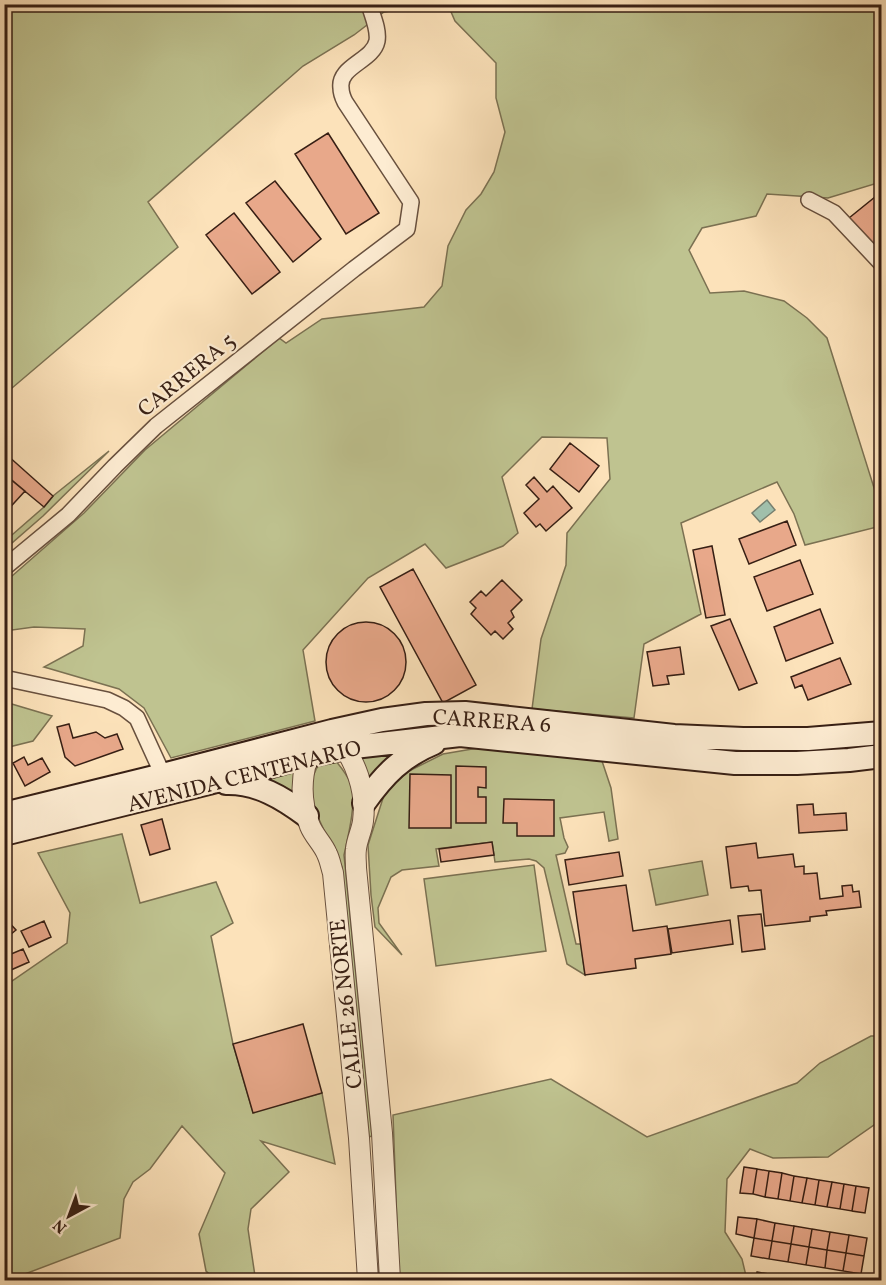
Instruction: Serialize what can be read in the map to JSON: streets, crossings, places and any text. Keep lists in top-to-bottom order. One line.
{"streets":{"main road":["CARRERA 6","AVENIDA CENTENARIO"],"street":["CARRERA 5","CALLE 26 NORTE"]},"crossings":[["CARRERA 6","AVENIDA CENTENARIO"],["CARRERA 6","CALLE 26 NORTE"],["AVENIDA CENTENARIO","CALLE 26 NORTE"]],"north":"bottom left"}
